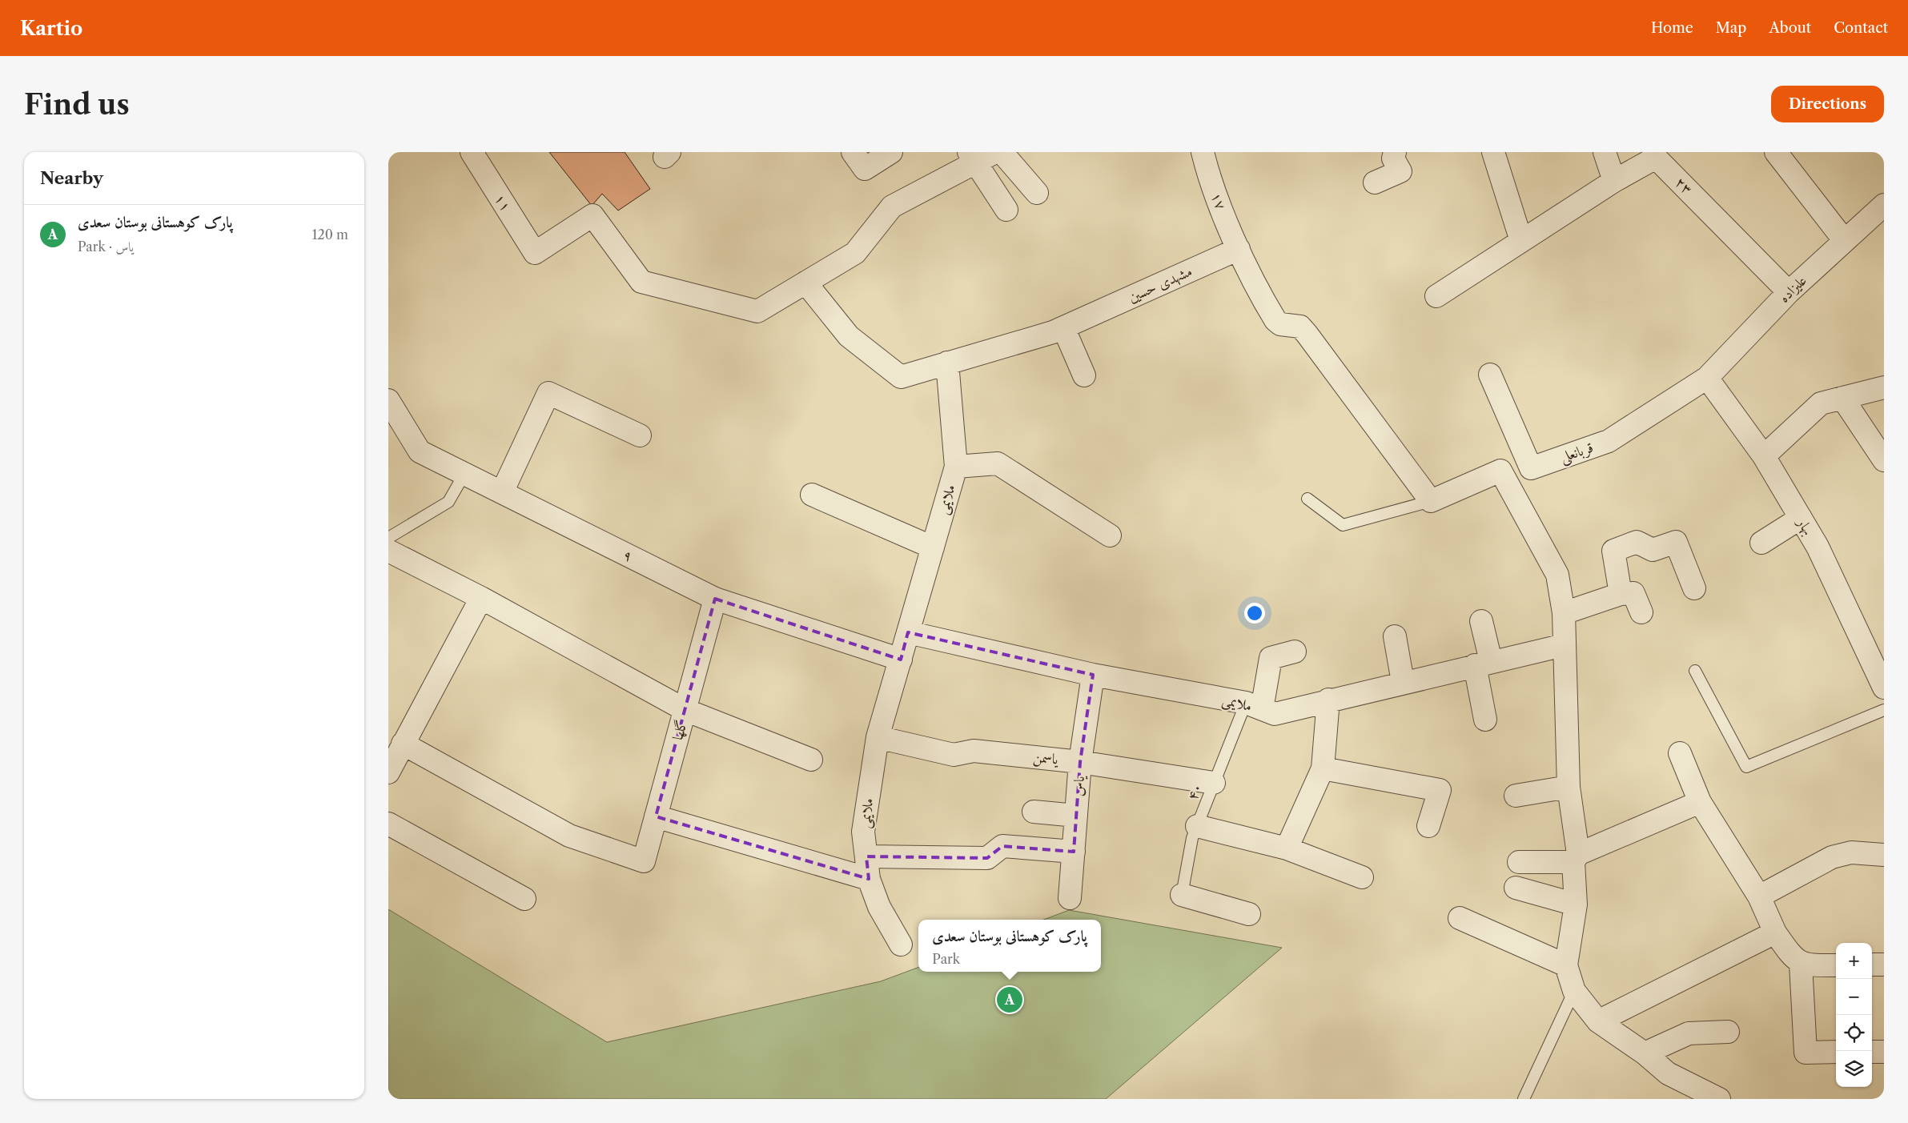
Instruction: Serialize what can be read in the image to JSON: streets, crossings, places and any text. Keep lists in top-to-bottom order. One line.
{"streets":{"street":["۲۳","۱۷","۱۱","مشهدی حسین","علیزاده","قربانعلی","ملایمی","بهار","۹","گلها","یاسمن","یاس"],"lane":["۴۰"]},"crossings":[["۲۳","علیزاده"],["۱۷","مشهدی حسین"],["۱۱","مشهدی حسین"],["مشهدی حسین","ملایمی"],["علیزاده","قربانعلی"],["علیزاده","بهار"],["قربانعلی","بهار"],["ملایمی","۹"],["ملایمی","یاسمن"],["ملایمی","یاس"],["ملایمی","۴۰"],["۹","گلها"],["یاسمن","یاس"],["یاسمن","۴۰"]],"page":{"header":"Kartio","nav":["Home","Map","About","Contact"],"buttons":"Directions","title":"Find us","heading":"Nearby","list":[{"mark":"A","name":"پارک کوهستانی بوستان سعدی","note":"Park · یاس","value":"120 m"}],"popup":["پارک کوهستانی بوستان سعدی","Park"],"map_buttons":["+","−"],"pins":"A"}}
